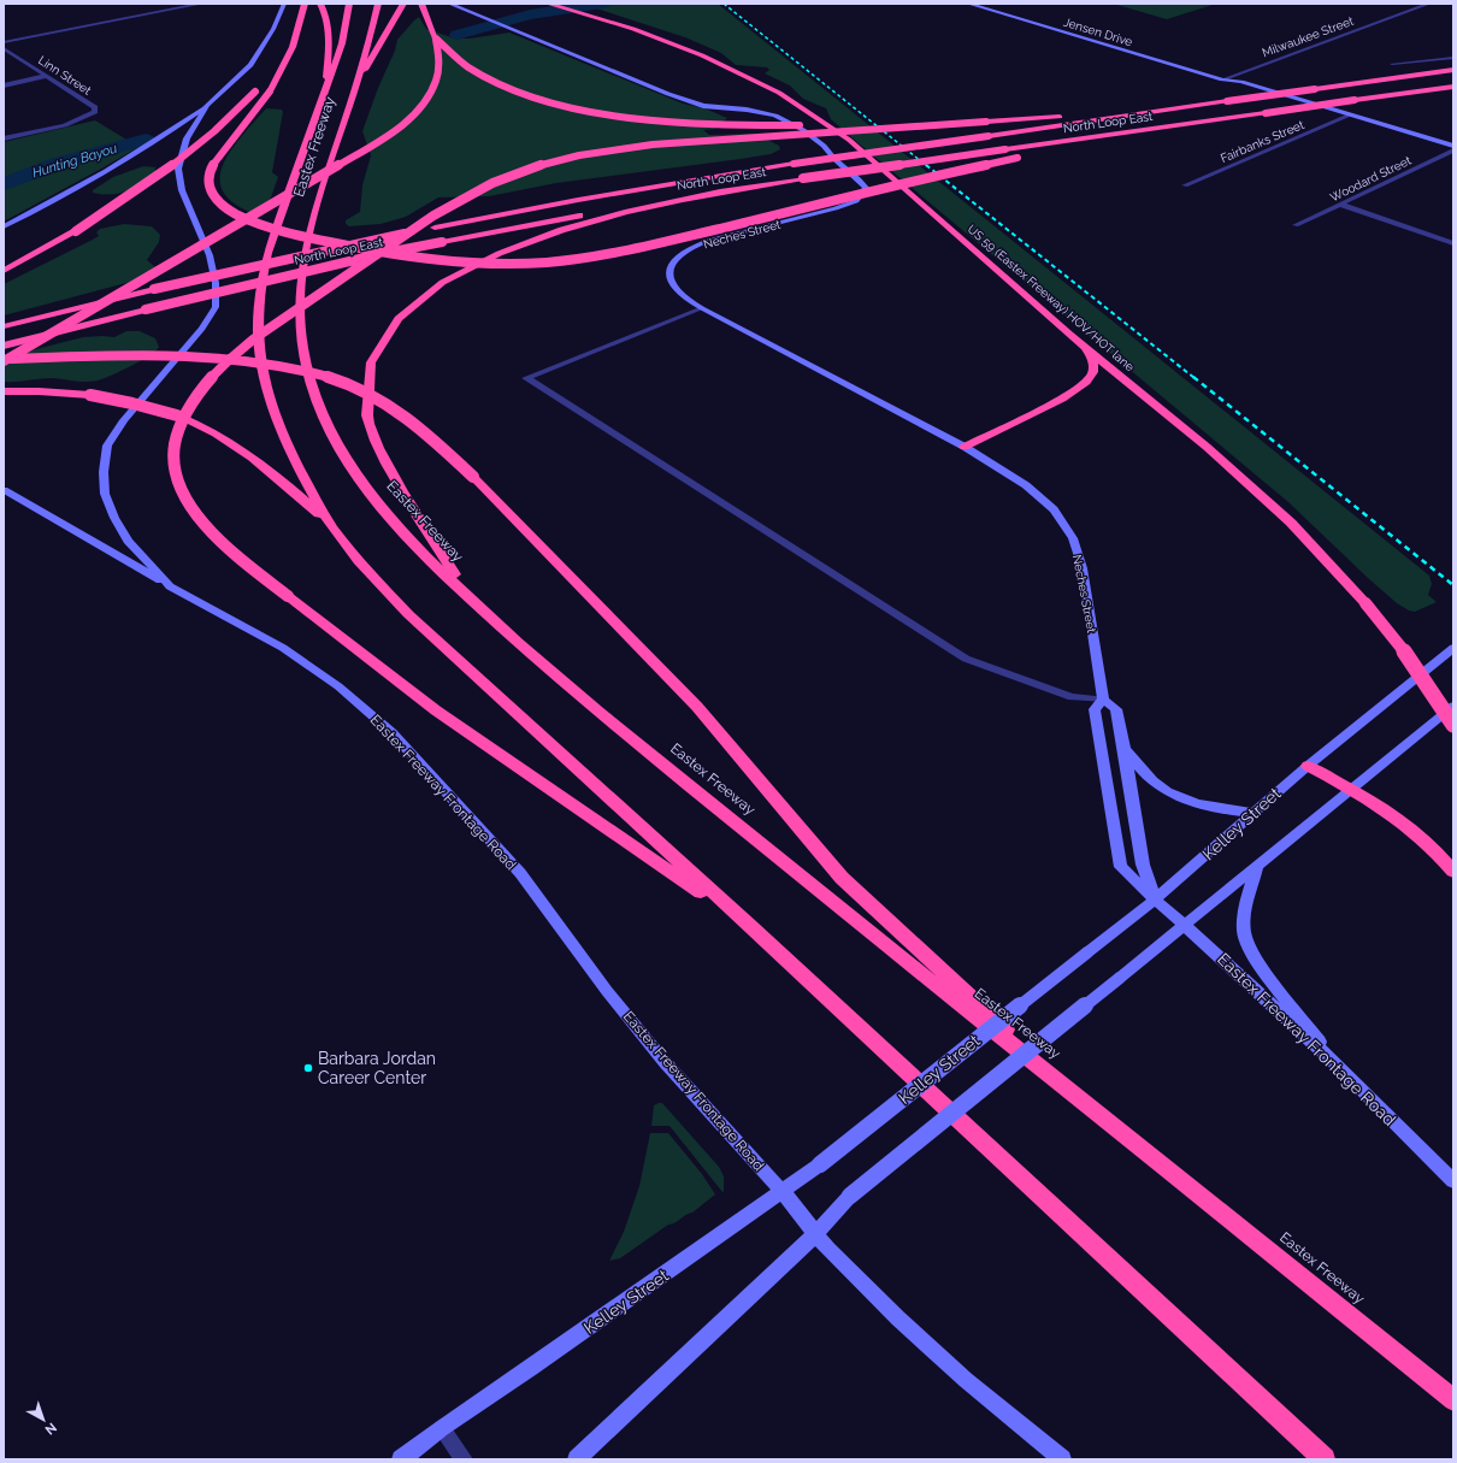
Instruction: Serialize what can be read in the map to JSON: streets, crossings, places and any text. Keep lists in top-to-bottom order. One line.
{"streets":{"highway":["North Loop East","Eastex Freeway","US 59 (Eastex Freeway) HOV/HOT lane"],"main road":["Jensen Drive","Neches Street","Eastex Freeway Frontage Road","Kelley Street"],"street":["Milwaukee Street","Linn Street","Fairbanks Street","Woodard Street"]},"crossings":[["Jensen Drive","Milwaukee Street"],["Jensen Drive","Fairbanks Street"],["Jensen Drive","Woodard Street"],["Neches Street","Eastex Freeway Frontage Road"],["Neches Street","Kelley Street"],["Eastex Freeway Frontage Road","Kelley Street"]],"water":["Hunting Bayou"],"places":["Barbara Jordan Career Center"],"north":"bottom right"}
